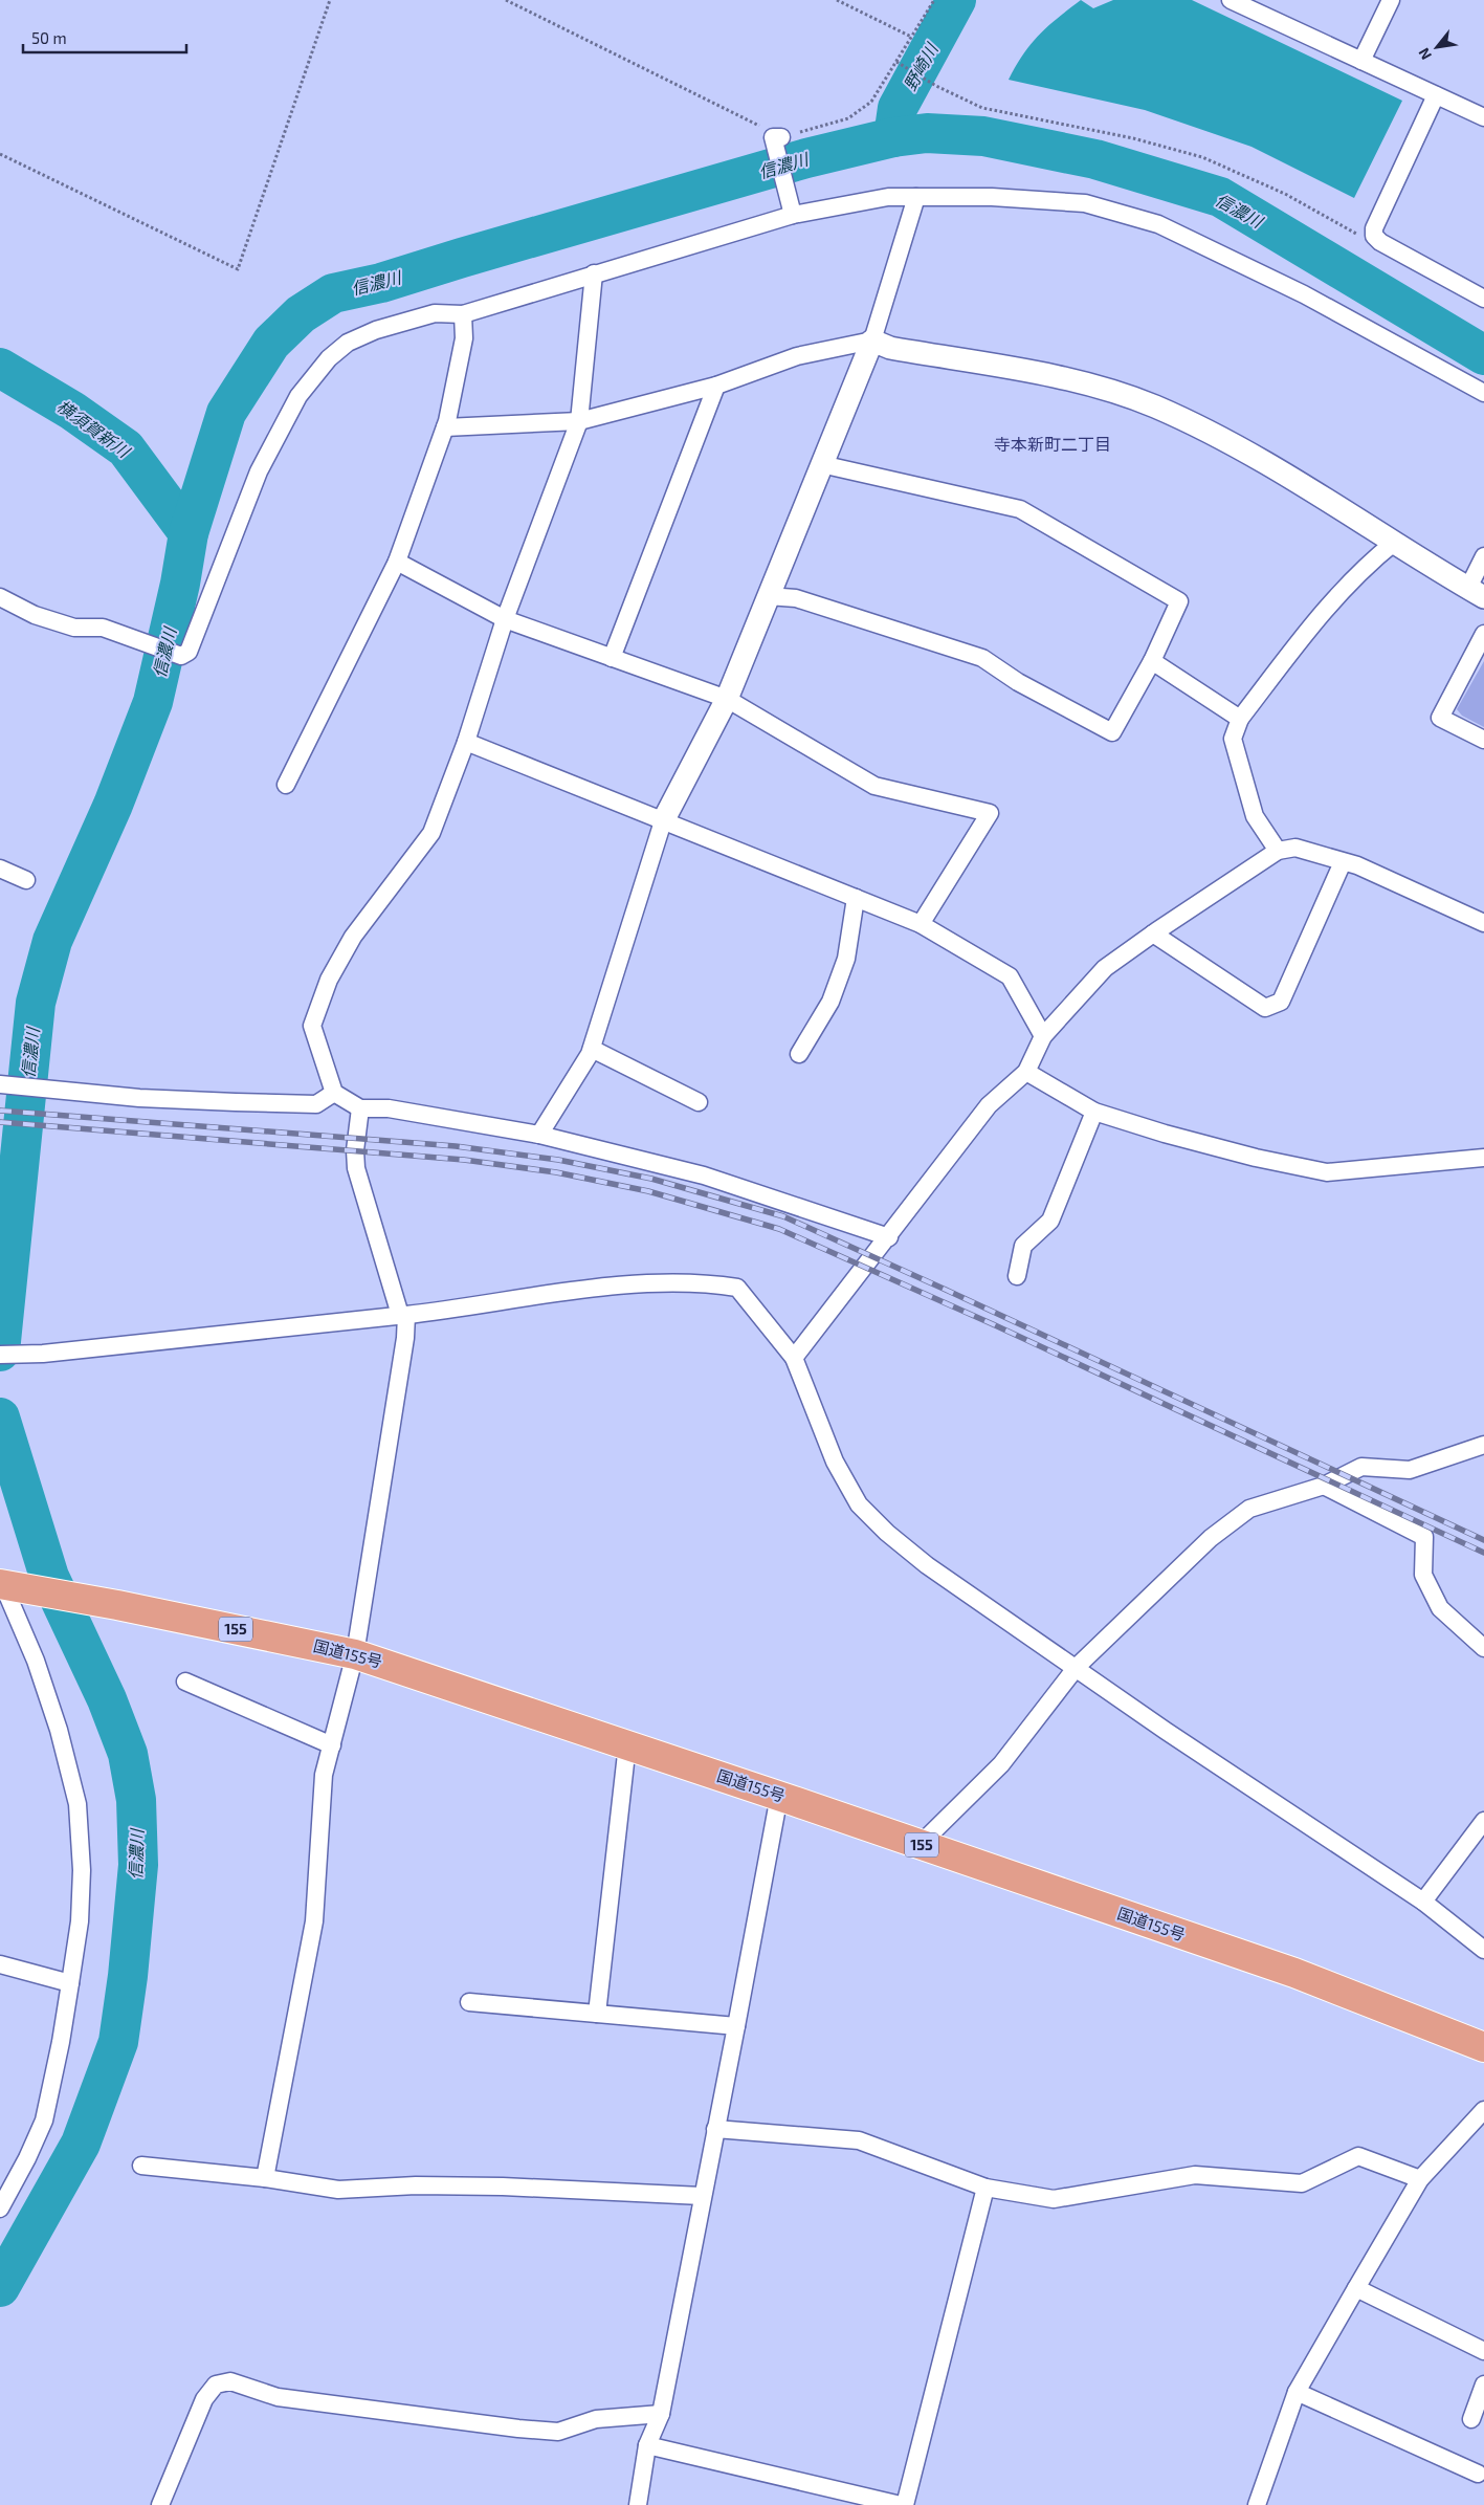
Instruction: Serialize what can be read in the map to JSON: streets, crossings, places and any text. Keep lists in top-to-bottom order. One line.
{"streets":{"highway":["155","国道155号"]},"districts":["寺本新町二丁目"],"water":["野崎川","信濃川","横須賀新川"],"scale_bar":"50 m","north":"bottom left"}
